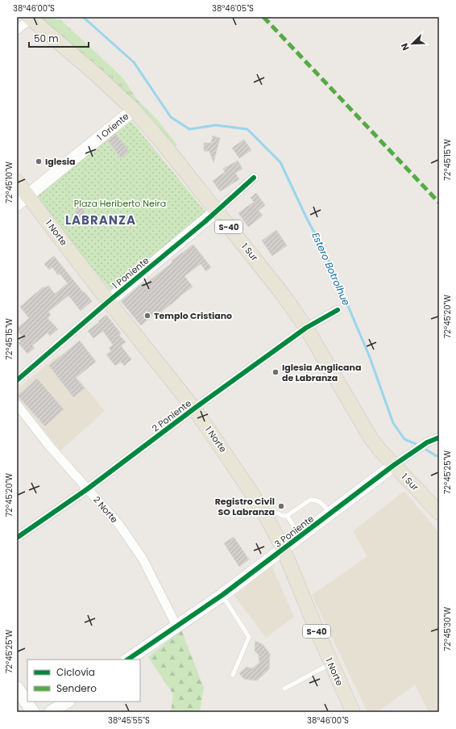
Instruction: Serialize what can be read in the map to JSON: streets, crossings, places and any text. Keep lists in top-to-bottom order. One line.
{"streets":{"main road":["S-40","1 Norte","1 Sur"],"street":["1 Oriente","1 Poniente","2 Poniente","2 Norte","3 Poniente"]},"crossings":[["1 Oriente","1 Norte"],["1 Oriente","1 Sur"],["1 Norte","1 Poniente"],["1 Norte","2 Poniente"],["1 Norte","3 Poniente"],["1 Sur","1 Poniente"],["1 Sur","2 Poniente"],["1 Sur","3 Poniente"],["2 Poniente","2 Norte"],["2 Norte","3 Poniente"]],"districts":["LABRANZA"],"water":["Estero Botrolhue"],"parks":["Plaza Heriberto Neira"],"places":["Iglesia","Templo Cristiano","Iglesia Anglicana de Labranza","Registro Civil SO Labranza"],"legend":["Ciclovía","Sendero"],"scale_bar":"50 m","north":"bottom left","coordinates":["38°46'00\"S","38°46'05\"S","72°45'15\"W","72°45'10\"W","72°45'20\"W","72°45'25\"W","72°45'30\"W","38°45'55\"S"]}
